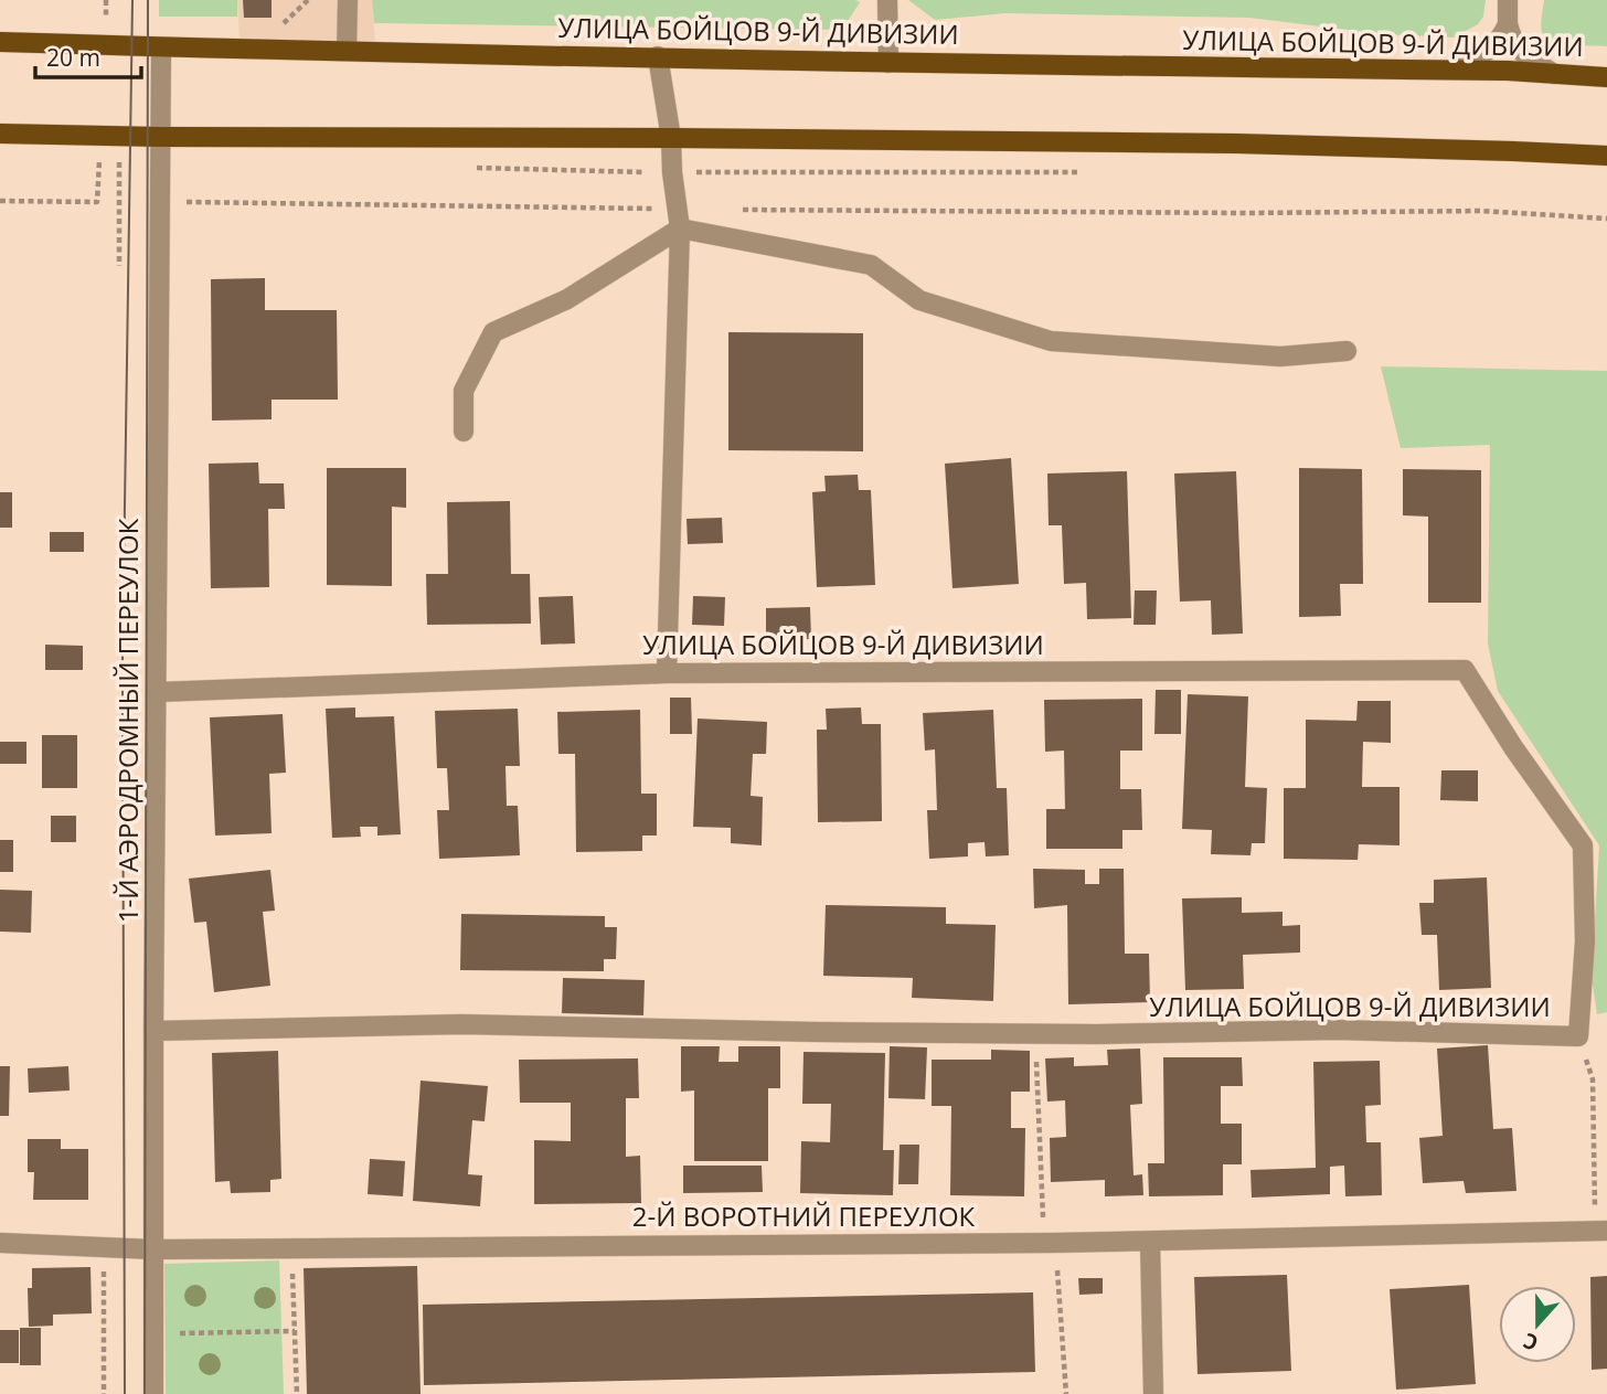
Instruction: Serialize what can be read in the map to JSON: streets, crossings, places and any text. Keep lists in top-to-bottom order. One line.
{"streets":{"main road":["УЛИЦА БОЙЦОВ 9-Й ДИВИЗИИ"],"street":["1-Й АЭРОДРОМНЫЙ ПЕРЕУЛОК","2-Й ВОРОТНИЙ ПЕРЕУЛОК"]},"crossings":[["УЛИЦА БОЙЦОВ 9-Й ДИВИЗИИ","1-Й АЭРОДРОМНЫЙ ПЕРЕУЛОК"],["1-Й АЭРОДРОМНЫЙ ПЕРЕУЛОК","2-Й ВОРОТНИЙ ПЕРЕУЛОК"]],"scale_bar":"20 m","north":"bottom"}
